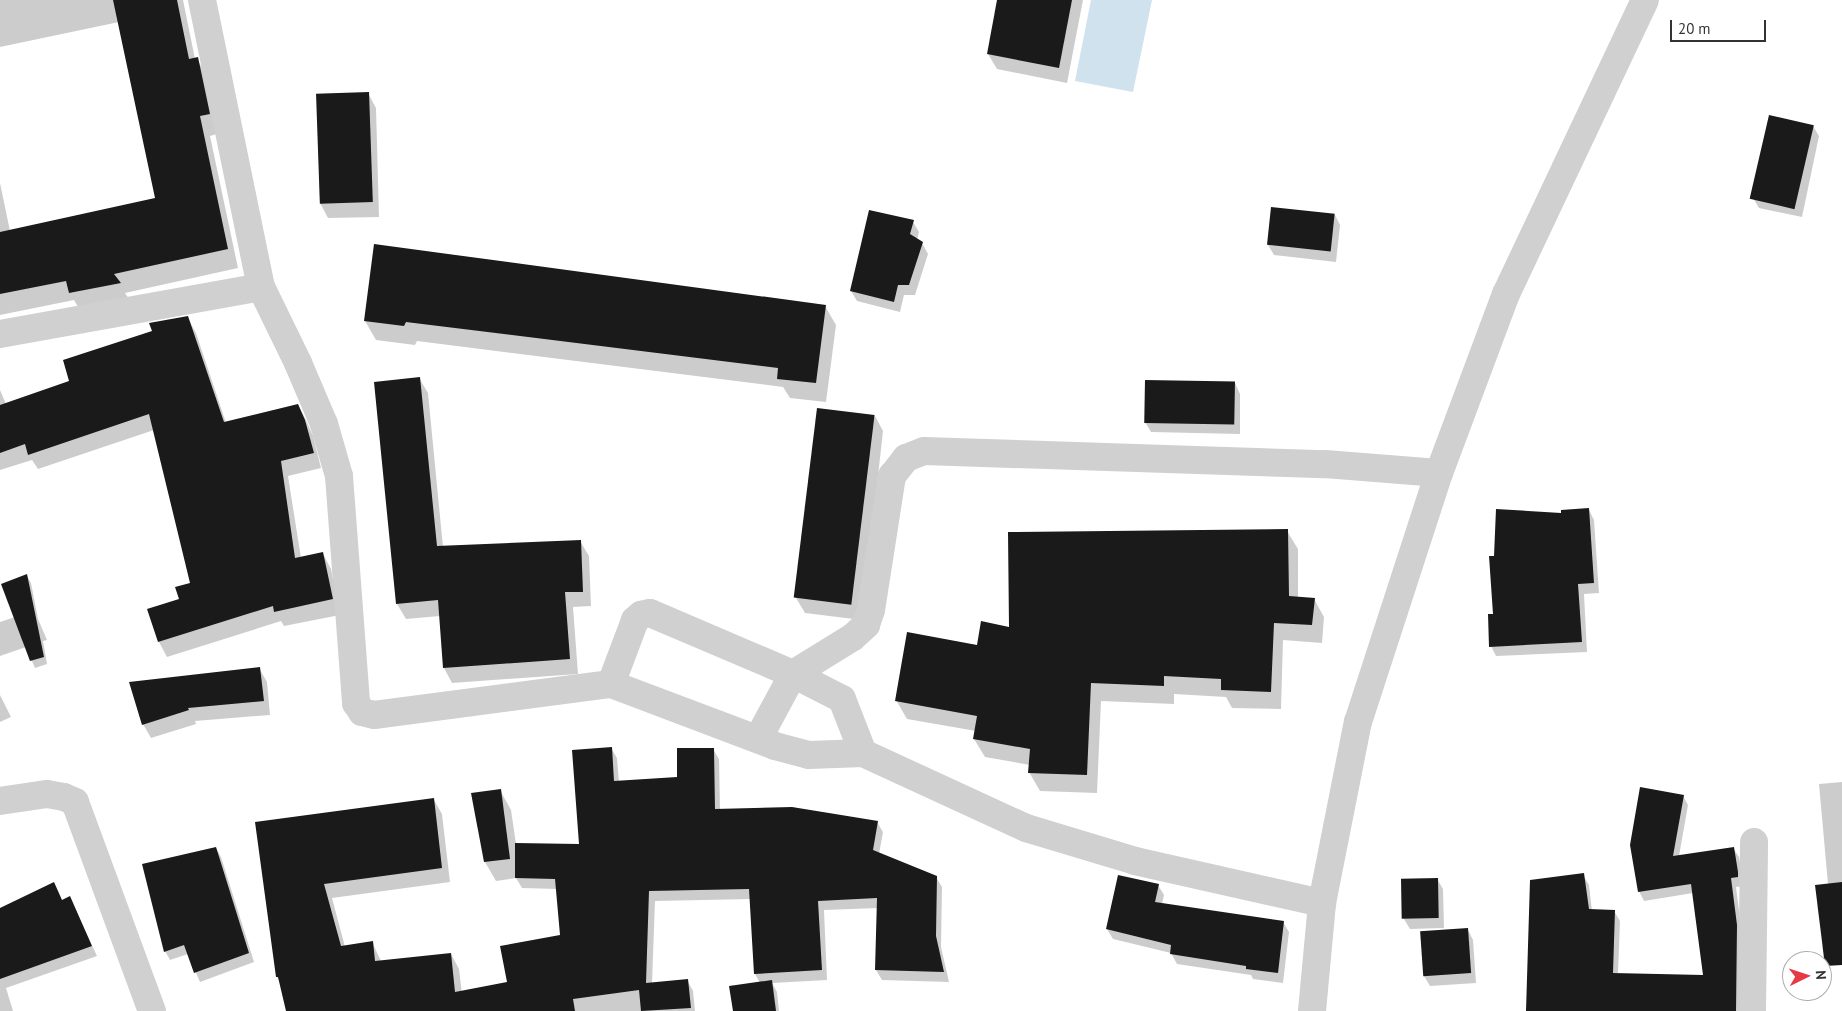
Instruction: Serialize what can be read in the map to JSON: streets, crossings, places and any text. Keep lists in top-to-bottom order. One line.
{"scale_bar":"20 m","north":"right"}
